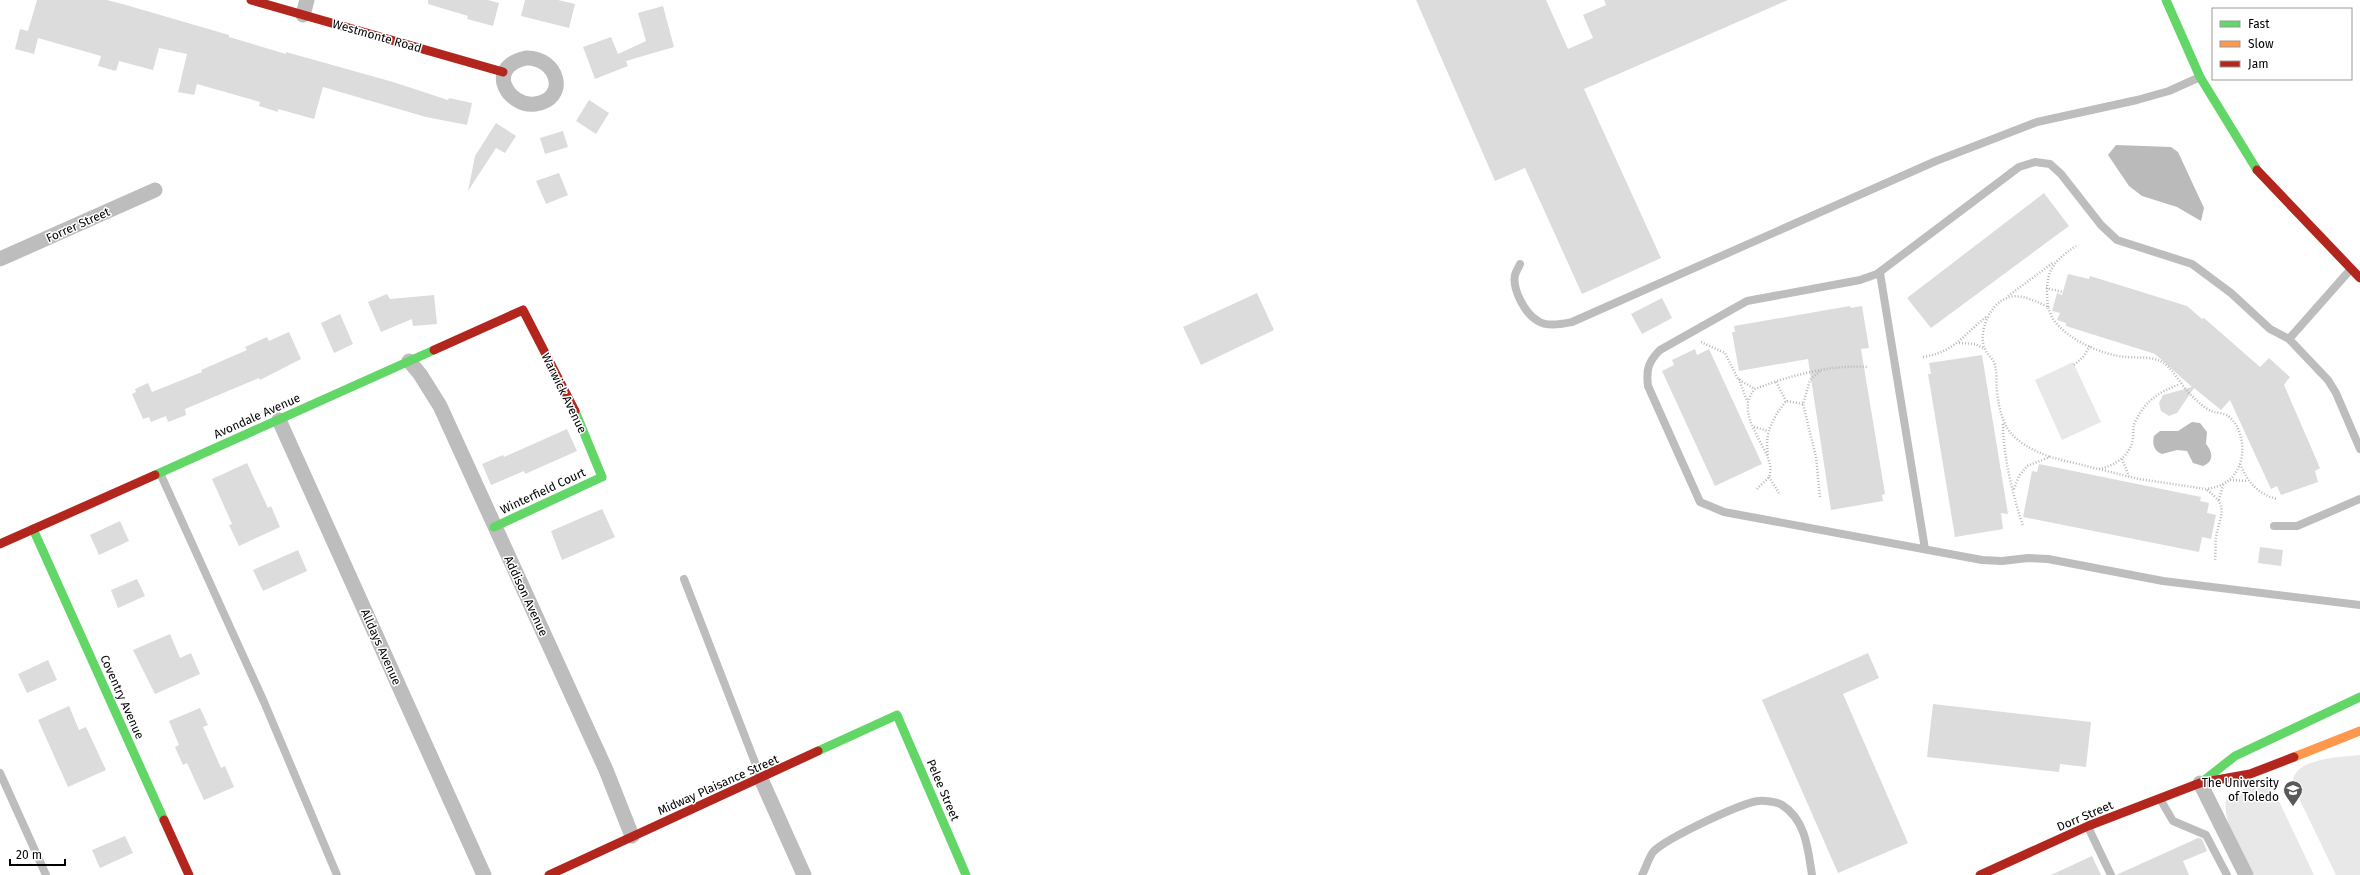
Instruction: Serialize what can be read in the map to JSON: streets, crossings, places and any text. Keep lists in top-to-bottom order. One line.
{"streets":{"street":["Westmonte Road","Forrer Street","Warwick Avenue","Avondale Avenue","Winterfield Court","Addison Avenue","Alldays Avenue","Coventry Avenue","Midway Plaisance Street","Pelee Street","Dorr Street"]},"crossings":[["Warwick Avenue","Avondale Avenue"],["Warwick Avenue","Winterfield Court"],["Avondale Avenue","Addison Avenue"],["Avondale Avenue","Alldays Avenue"],["Avondale Avenue","Coventry Avenue"],["Winterfield Court","Addison Avenue"],["Addison Avenue","Midway Plaisance Street"],["Midway Plaisance Street","Pelee Street"]],"places":{"school or university":["The University of Toledo"]},"legend":["Fast","Slow","Jam"],"scale_bar":"20 m"}
